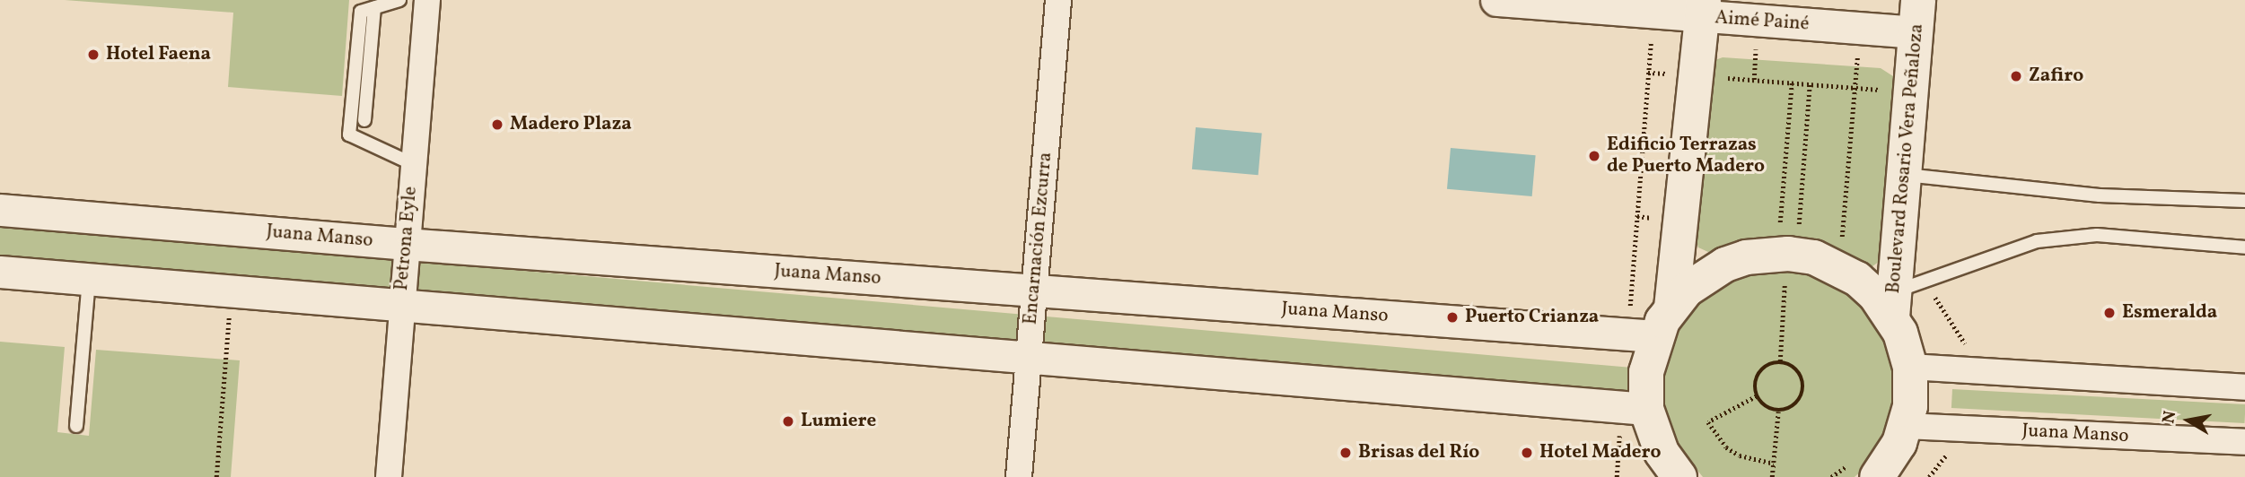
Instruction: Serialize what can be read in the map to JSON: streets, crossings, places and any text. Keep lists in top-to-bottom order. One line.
{"streets":{"main road":["Boulevard Rosario Vera Peñaloza"],"street":["Aimé Painé","Juana Manso","Petrona Eyle","Encarnación Ezcurra"]},"crossings":[["Aimé Painé","Boulevard Rosario Vera Peñaloza"],["Juana Manso","Petrona Eyle"],["Juana Manso","Encarnación Ezcurra"]],"places":["Hotel Faena","Zafiro","Madero Plaza","Edificio Terrazas de Puerto Madero","Esmeralda","Puerto Crianza","Lumiere","Brisas del Río","Hotel Madero"],"north":"left"}
